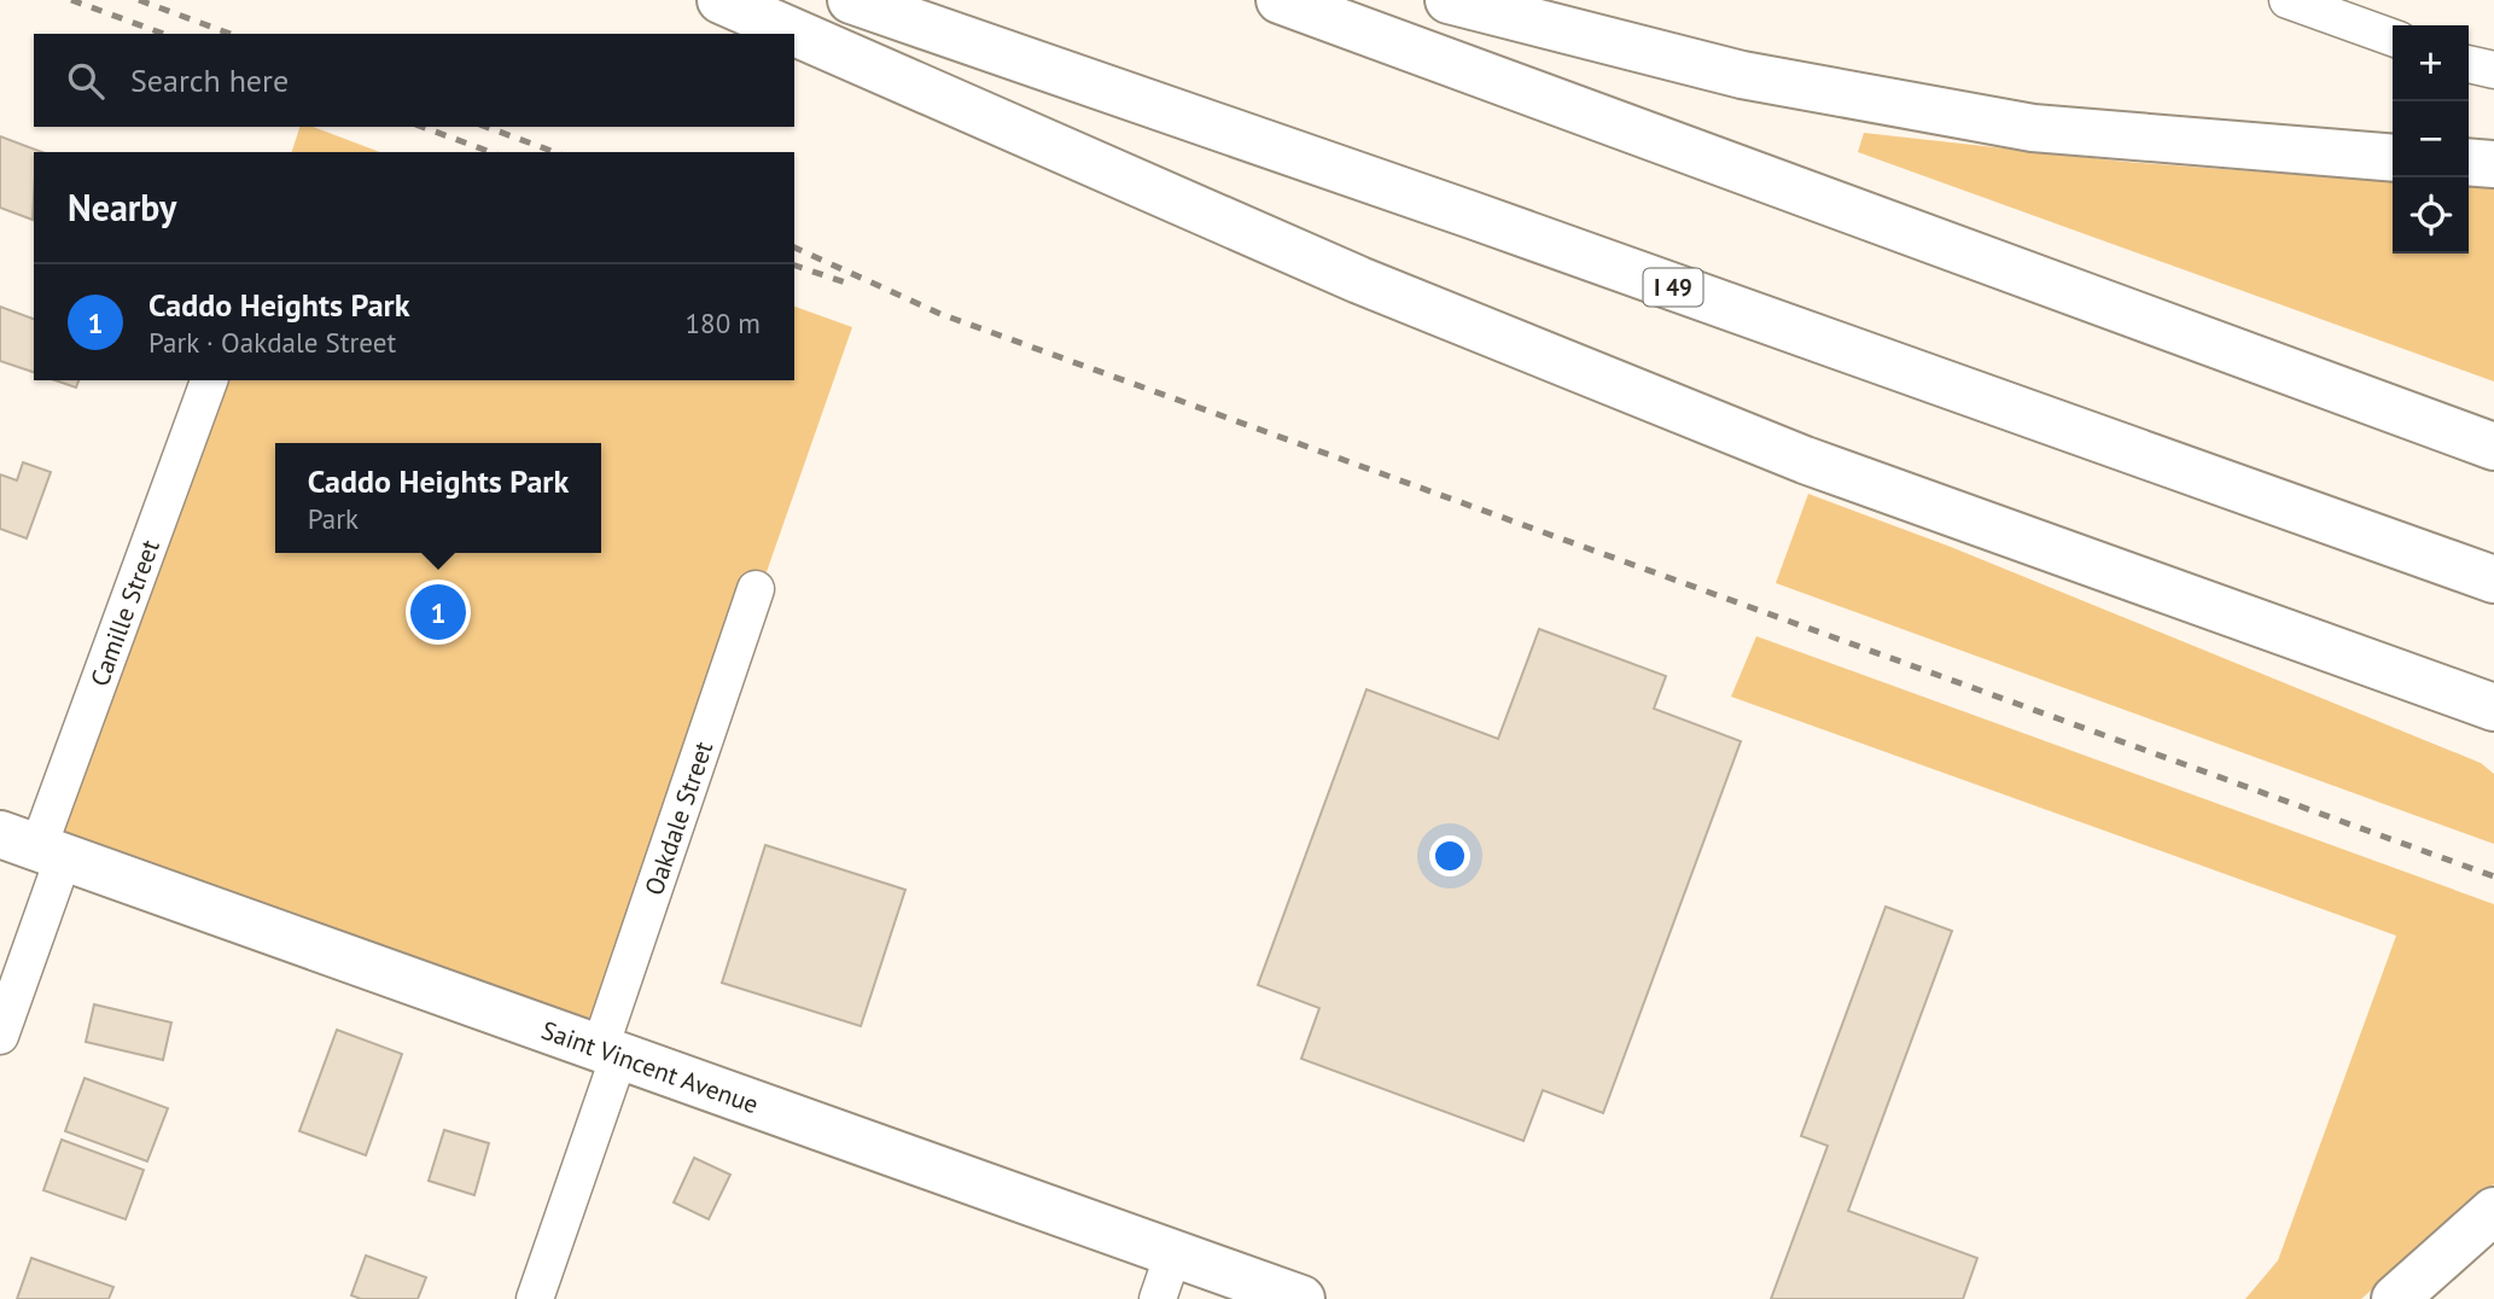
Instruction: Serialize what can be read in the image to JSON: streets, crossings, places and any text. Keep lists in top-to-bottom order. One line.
{"streets":{"main road":["I 49","Saint Vincent Avenue"],"street":["Camille Street","Oakdale Street"]},"crossings":[["Camille Street","Saint Vincent Avenue"],["Oakdale Street","Saint Vincent Avenue"]],"page":{"map_buttons":["+","−"],"search":"Search here","heading":"Nearby","list":[{"mark":"1","name":"Caddo Heights Park","note":"Park · Oakdale Street","value":"180 m"}],"popup":["Caddo Heights Park","Park"],"pins":"1"}}
